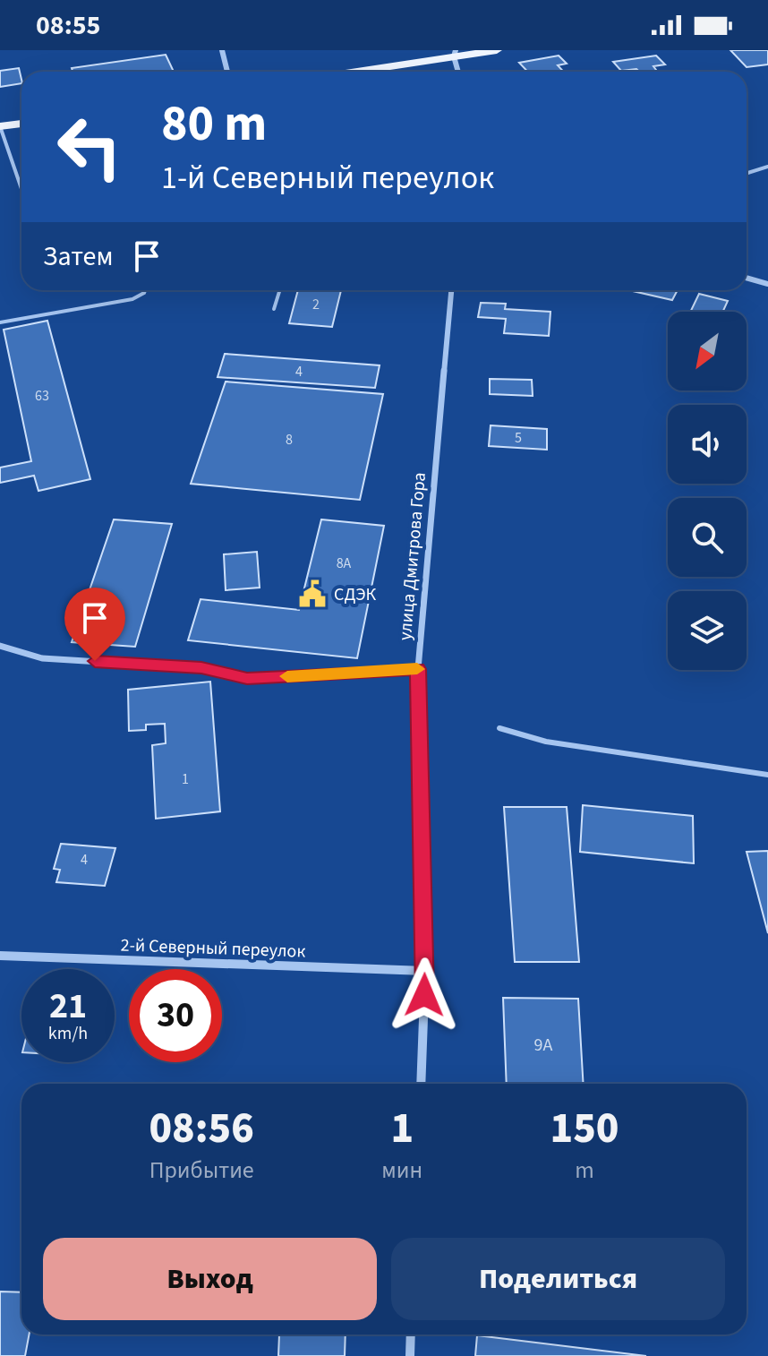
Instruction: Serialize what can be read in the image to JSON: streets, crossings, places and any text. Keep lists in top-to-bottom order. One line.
{"streets":{"street":["улица Дмитрова Гора","2-й Северный переулок"]},"crossings":[["улица Дмитрова Гора","2-й Северный переулок"]],"places":{"public building":["СДЭК"]},"house_numbers":["2","4","63","5","8","8А","1","4","9А"],"north":"bottom left","page":{"status":"08:55","turn":["80 m","1-й Северный переулок"],"then":"Затем","speed":"21 km/h","limit":"30","eta":["08:56","Прибытие","1","мин","150","m"],"buttons":["Выход","Поделиться"]}}
